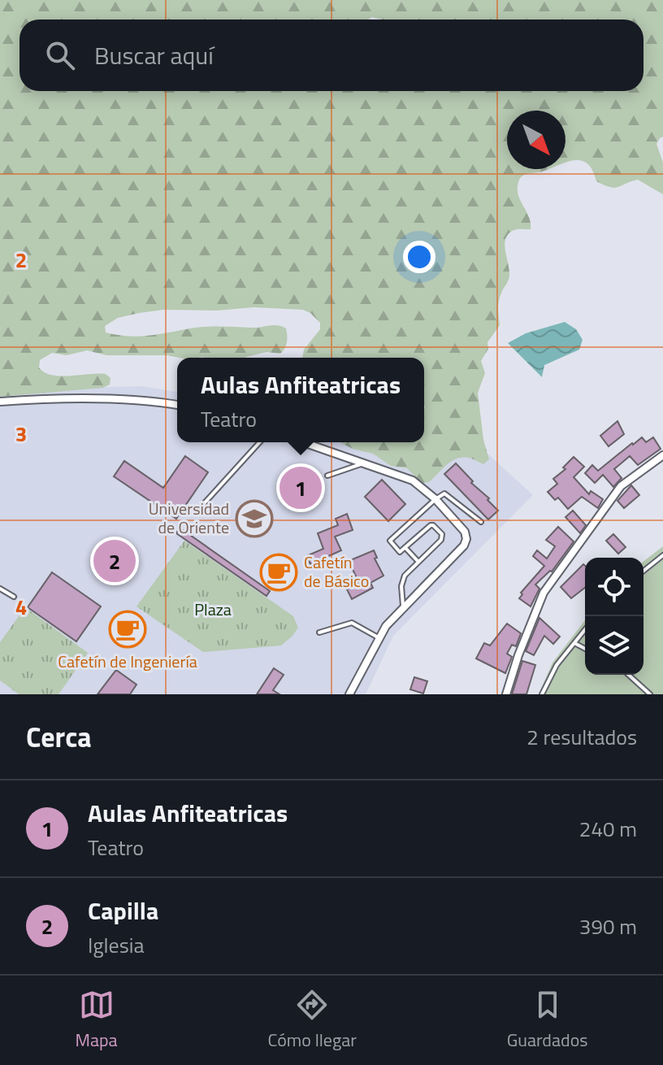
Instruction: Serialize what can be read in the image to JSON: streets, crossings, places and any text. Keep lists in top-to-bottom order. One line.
{"parks":["Plaza"],"places":{"school or university":["Universidad de Oriente"],"cafe":["Cafetín de Básico","Cafetín de Ingeniería"]},"north":"bottom right","page":{"search":"Buscar aquí","popup":["Aulas Anfiteatricas","Teatro"],"pins":["1","2"],"heading":["Cerca","2 resultados"],"list":[{"mark":"1","name":"Aulas Anfiteatricas","note":"Teatro","value":"240 m"},{"mark":"2","name":"Capilla","note":"Iglesia","value":"390 m"}],"nav":["Mapa","Cómo llegar","Guardados"]},"grid":{"rows":["2","3","4"]}}
